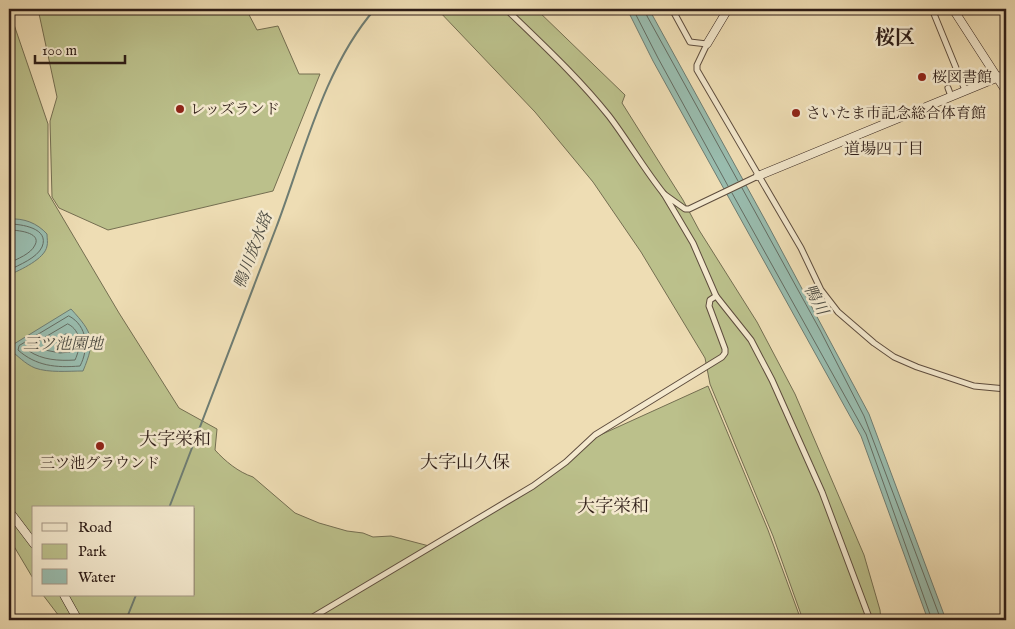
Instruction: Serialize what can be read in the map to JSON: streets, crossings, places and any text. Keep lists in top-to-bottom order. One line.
{"districts":["桜区","道場四丁目","大字栄和","大字山久保","大字栄和"],"water":["鴨川放水路","鴨川","三ツ池園地"],"places":["桜図書館","レッズランド","さいたま市記念総合体育館","三ツ池グラウンド"],"legend":["Road","Park","Water"],"scale_bar":"100 m"}
